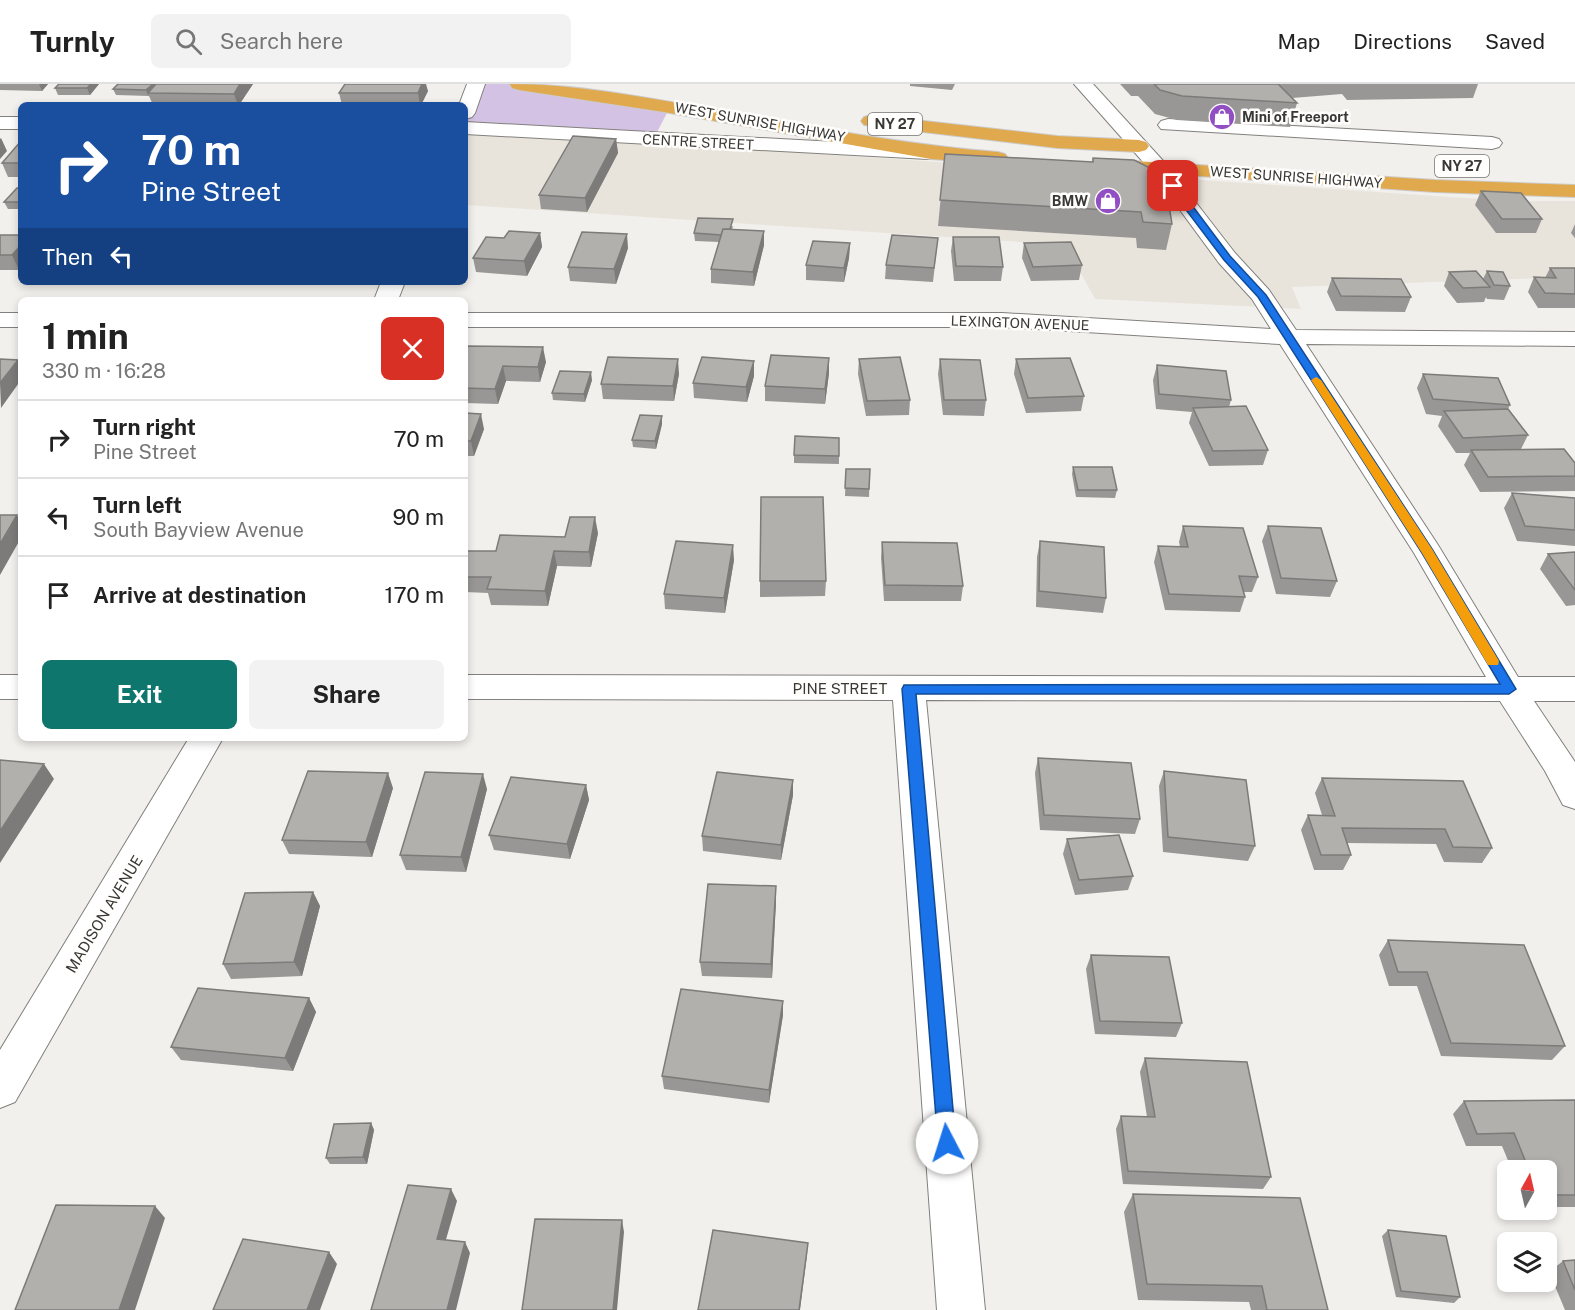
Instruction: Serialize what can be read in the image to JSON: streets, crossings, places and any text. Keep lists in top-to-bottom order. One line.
{"streets":{"highway":["WEST SUNRISE HIGHWAY","NY 27"],"street":["CENTRE STREET","LEXINGTON AVENUE","PINE STREET","MADISON AVENUE"]},"crossings":[["WEST SUNRISE HIGHWAY","CENTRE STREET"]],"places":{"shop":["Mini of Freeport","BMW"]},"north":"top","page":{"header":"Turnly","search":"Search here","nav":["Map","Directions","Saved"],"turn":["70 m","Pine Street"],"then":"Then","heading":["1 min","330 m · 16:28"],"list":[{"name":"Turn right","note":"Pine Street","value":"70 m"},{"name":"Turn left","note":"South Bayview Avenue","value":"90 m"},{"name":"Arrive at destination","value":"170 m"}],"buttons":["Exit","Share"]}}
